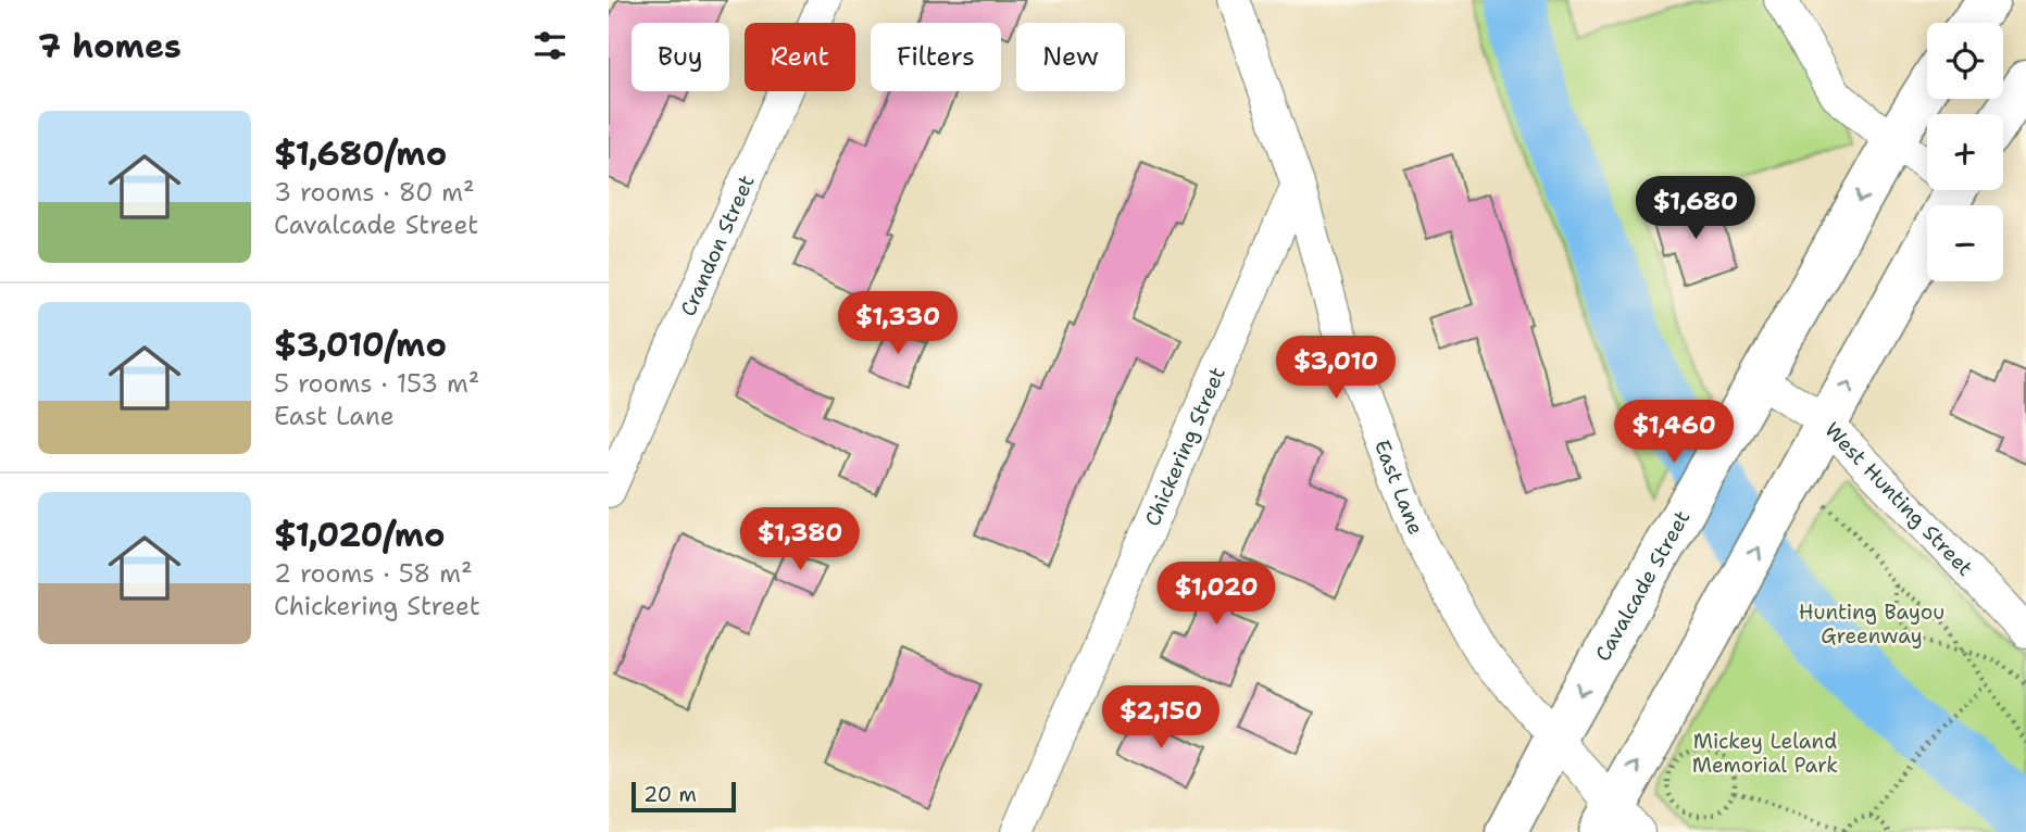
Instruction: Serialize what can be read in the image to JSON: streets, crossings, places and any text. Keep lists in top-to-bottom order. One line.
{"streets":{"main road":["Cavalcade Street"],"street":["Crandon Street","Chickering Street","East Lane","West Hunting Street"]},"crossings":[["Chickering Street","East Lane"],["East Lane","Cavalcade Street"],["West Hunting Street","Cavalcade Street"]],"parks":["Hunting Bayou Greenway","Mickey Leland Memorial Park"],"scale_bar":"20 m","page":{"heading":"7 homes","map_buttons":["+","−"],"chip":["Buy","Rent","Filters","New"],"list":[{"name":"$1,680/mo","note":"3 rooms · 80 m² · Cavalcade Street"},{"name":"$3,010/mo","note":"5 rooms · 153 m² · East Lane"},{"name":"$1,020/mo","note":"2 rooms · 58 m² · Chickering Street"}],"price":["$1,680","$1,330","$3,010","$1,460","$1,380","$1,020","$2,150"],"scale":"20 m"}}
